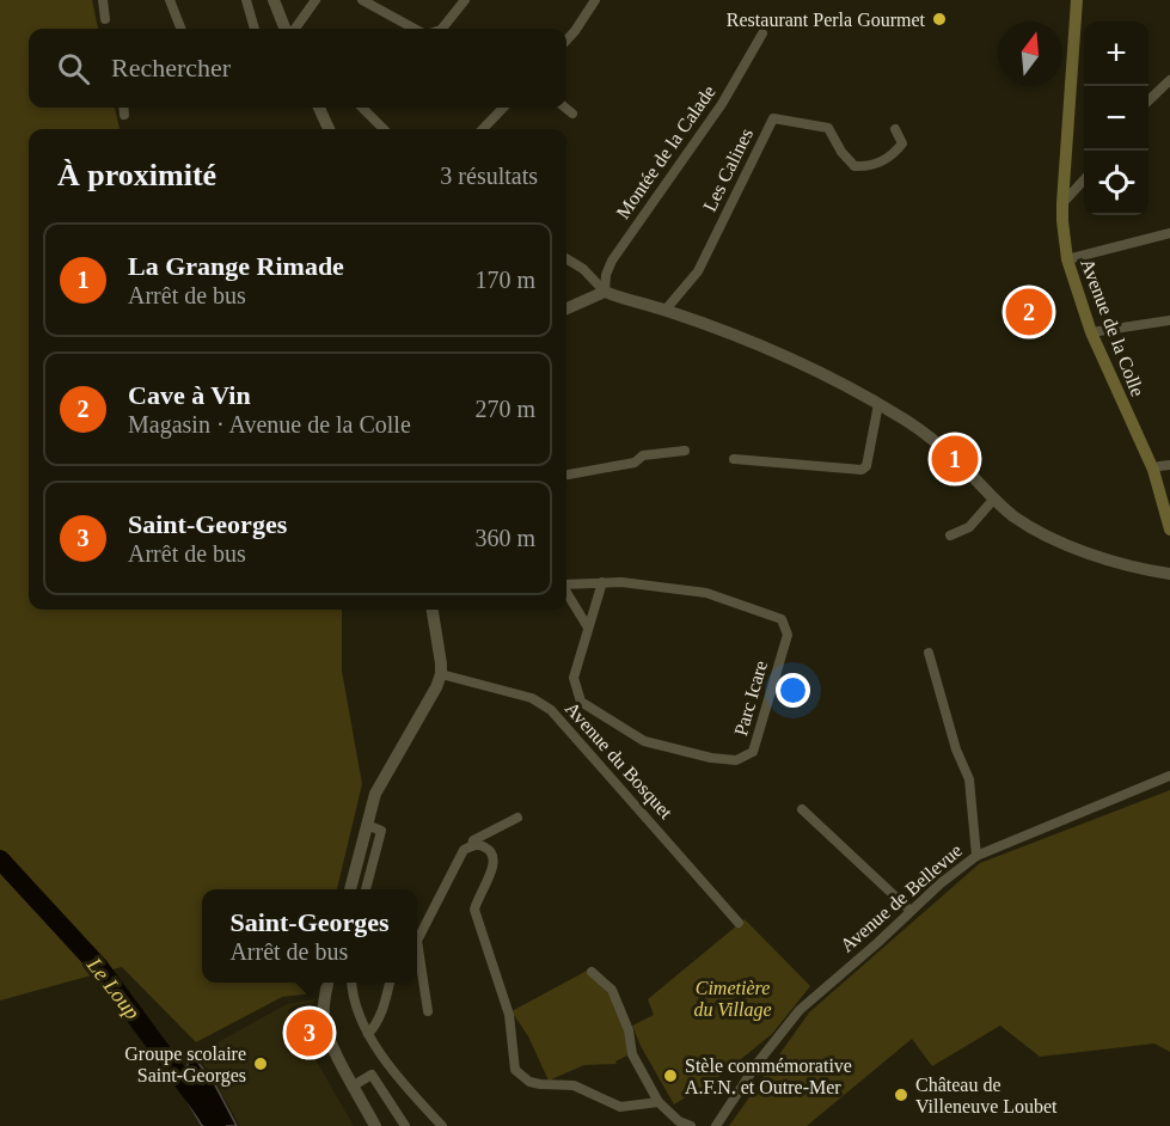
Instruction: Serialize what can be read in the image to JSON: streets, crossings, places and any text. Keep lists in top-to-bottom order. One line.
{"streets":{"main road":["Avenue de la Colle"],"street":["Montée de la Calade","Les Calines","Parc Icare","Avenue du Bosquet","Avenue de Bellevue"]},"water":["Le Loup"],"parks":["Cimetière du Village"],"places":["Restaurant Perla Gourmet","Groupe scolaire Saint-Georges","Stèle commémorative A.F.N. et Outre-Mer","Château de Villeneuve Loubet"],"north":"top","page":{"map_buttons":["+","−"],"search":"Rechercher","heading":["À proximité","3 résultats"],"list":[{"mark":"1","name":"La Grange Rimade","note":"Arrêt de bus","value":"170 m"},{"mark":"2","name":"Cave à Vin","note":"Magasin · Avenue de la Colle","value":"270 m"},{"mark":"3","name":"Saint-Georges","note":"Arrêt de bus","value":"360 m"}],"pins":["2","1","3"],"popup":["Saint-Georges","Arrêt de bus"]}}
